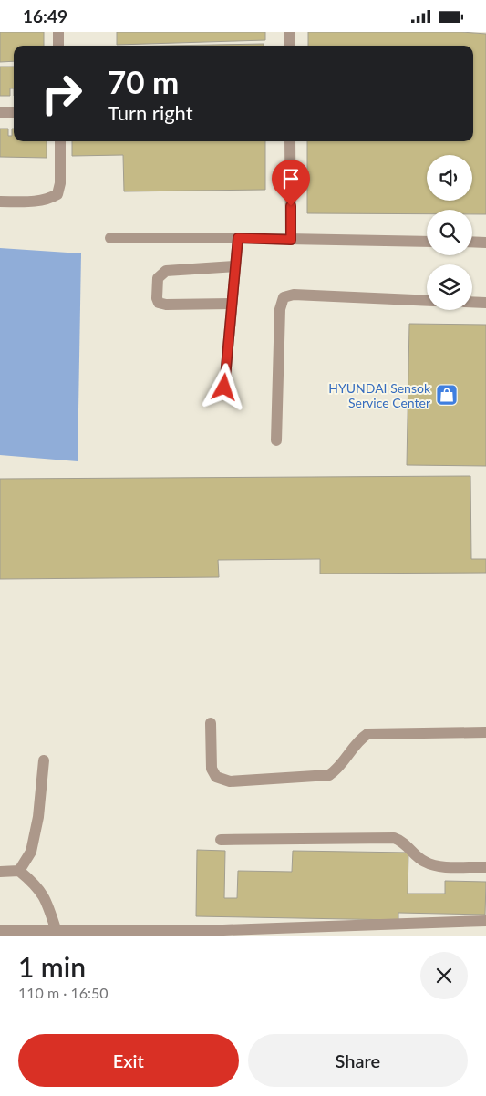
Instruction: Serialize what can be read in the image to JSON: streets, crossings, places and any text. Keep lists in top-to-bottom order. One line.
{"places":{"shop":["HYUNDAI Sensok Service Center"]},"page":{"status":"16:49","turn":["70 m","Turn right"],"heading":["1 min","110 m · 16:50"],"buttons":["Exit","Share"]}}
